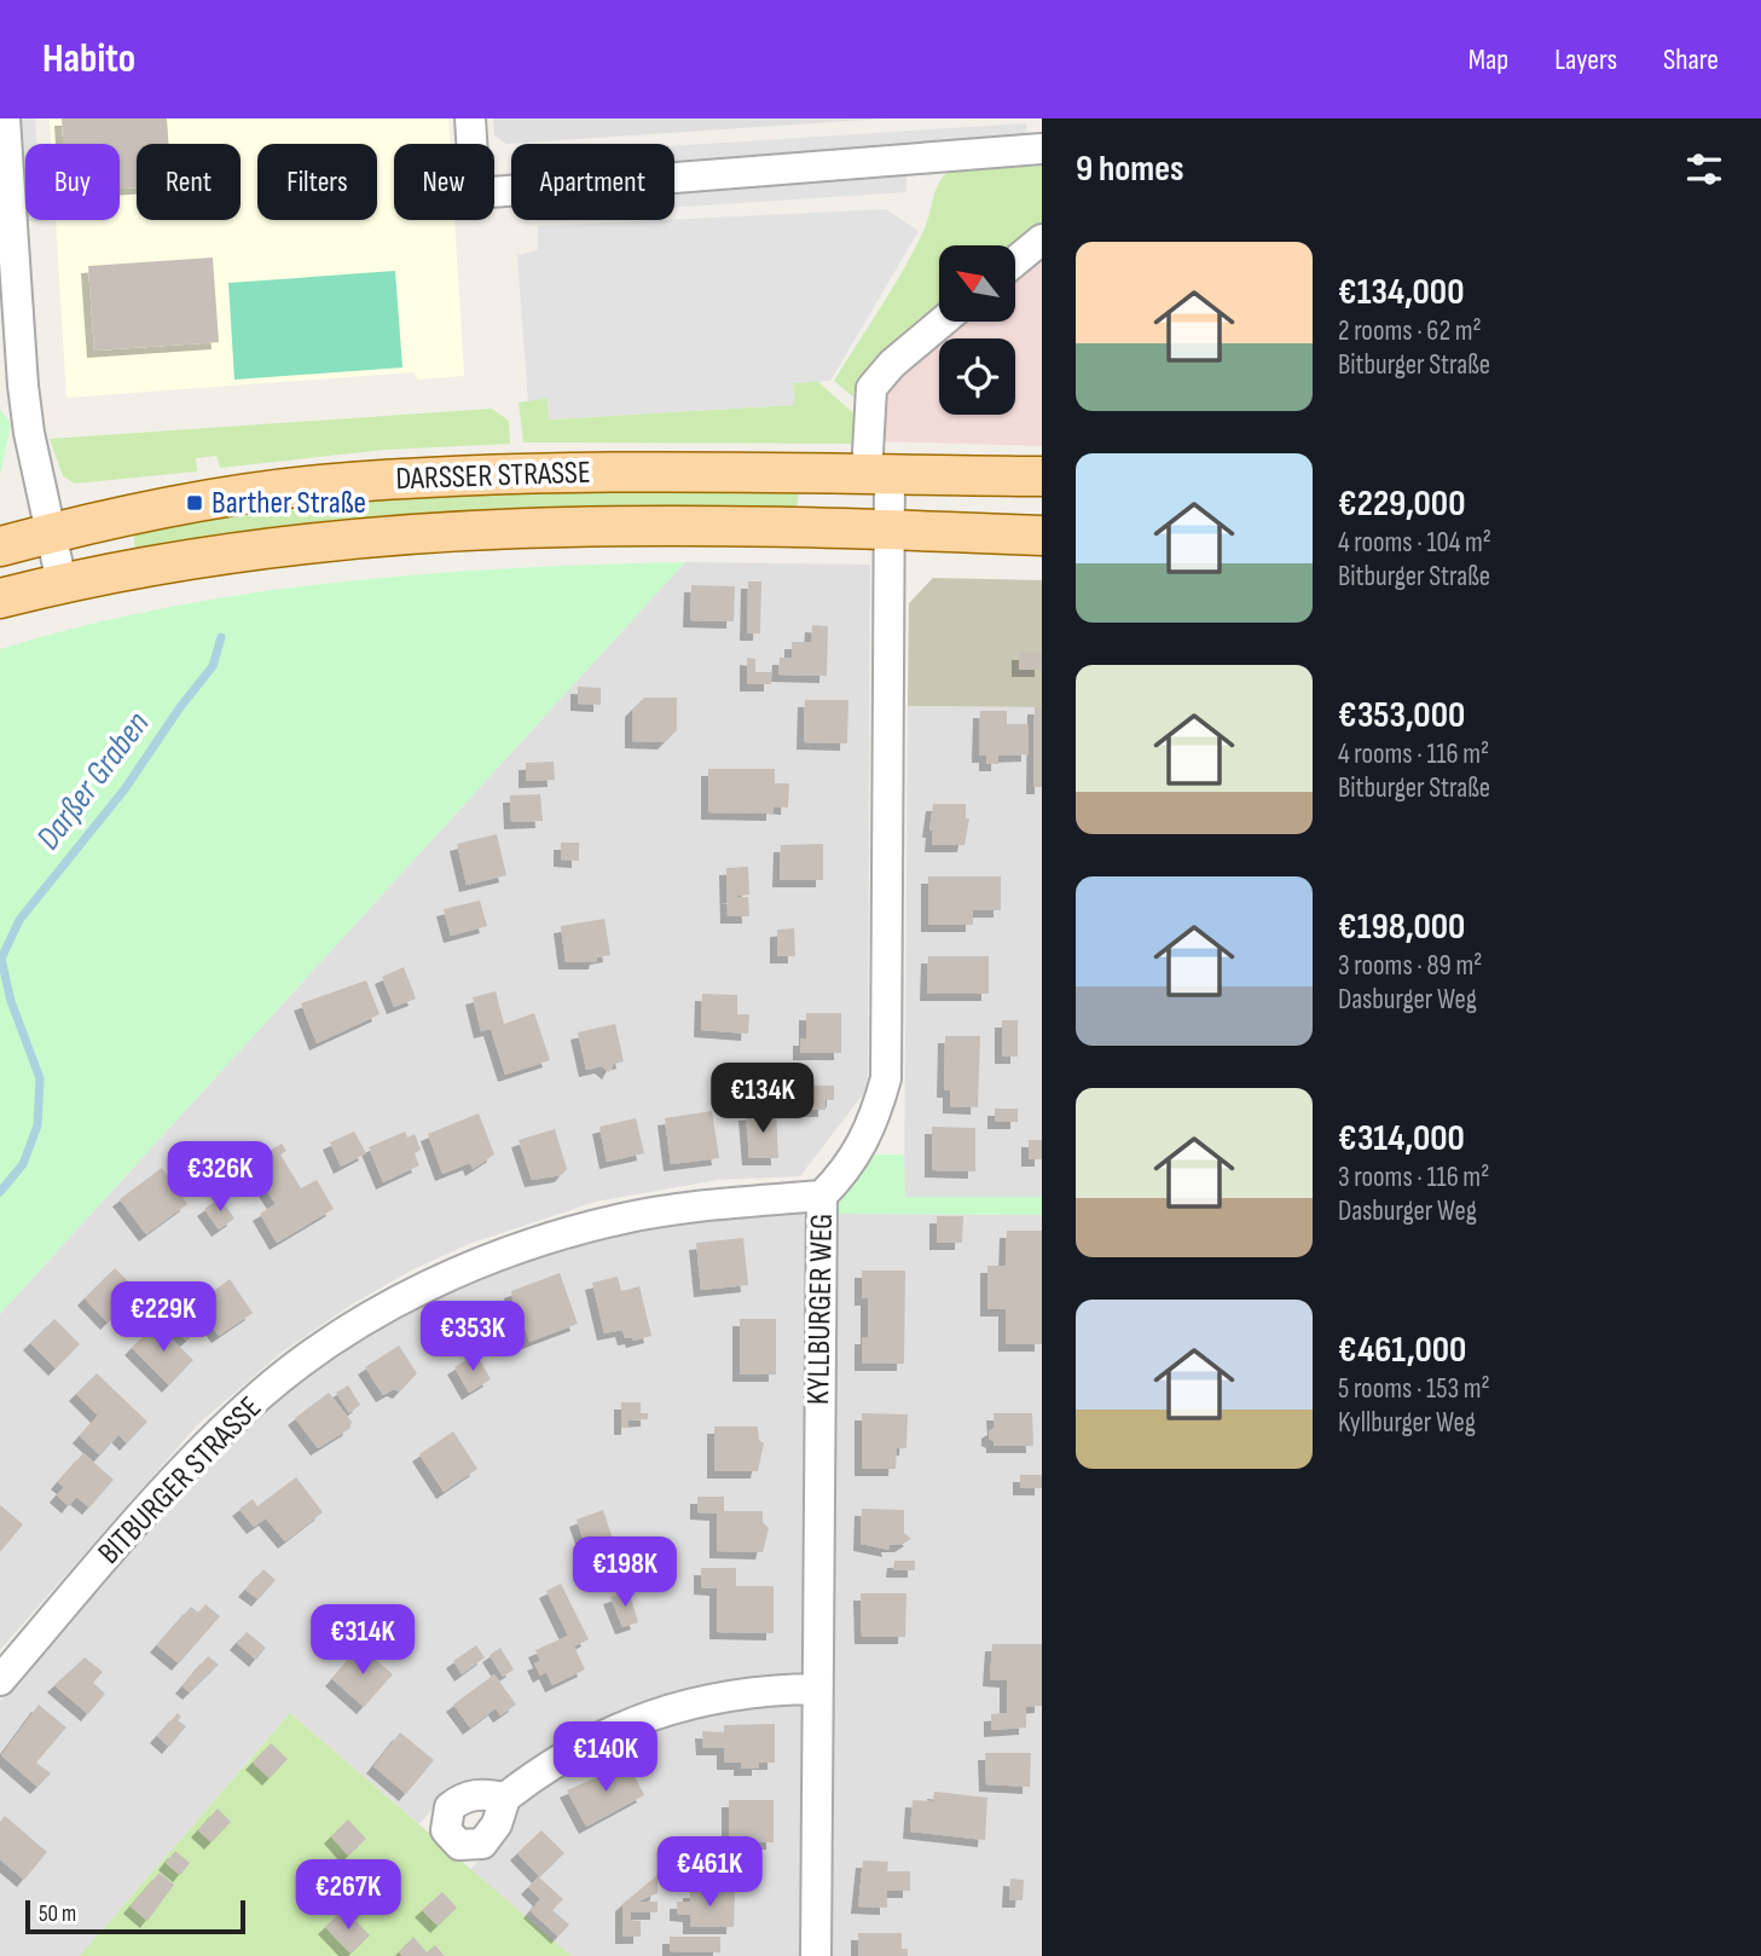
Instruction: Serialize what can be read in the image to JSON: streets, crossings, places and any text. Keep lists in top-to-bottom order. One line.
{"streets":{"main road":["DARSSER STRASSE"],"street":["KYLLBURGER WEG","BITBURGER STRASSE"]},"crossings":[["DARSSER STRASSE","KYLLBURGER WEG"],["KYLLBURGER WEG","BITBURGER STRASSE"]],"water":["Darßer Graben"],"places":{"transit":["Barther Straße"]},"scale_bar":"50 m","north":"top left","page":{"header":"Habito","nav":["Map","Layers","Share"],"heading":"9 homes","chip":["Buy","Rent","Filters","New","Apartment"],"list":[{"name":"€134,000","note":"2 rooms · 62 m² · Bitburger Straße"},{"name":"€229,000","note":"4 rooms · 104 m² · Bitburger Straße"},{"name":"€353,000","note":"4 rooms · 116 m² · Bitburger Straße"},{"name":"€198,000","note":"3 rooms · 89 m² · Dasburger Weg"},{"name":"€314,000","note":"3 rooms · 116 m² · Dasburger Weg"},{"name":"€461,000","note":"5 rooms · 153 m² · Kyllburger Weg"}],"price":["€134K","€326K","€229K","€353K","€198K","€314K","€140K","€461K","€267K"],"scale":"50 m"}}
